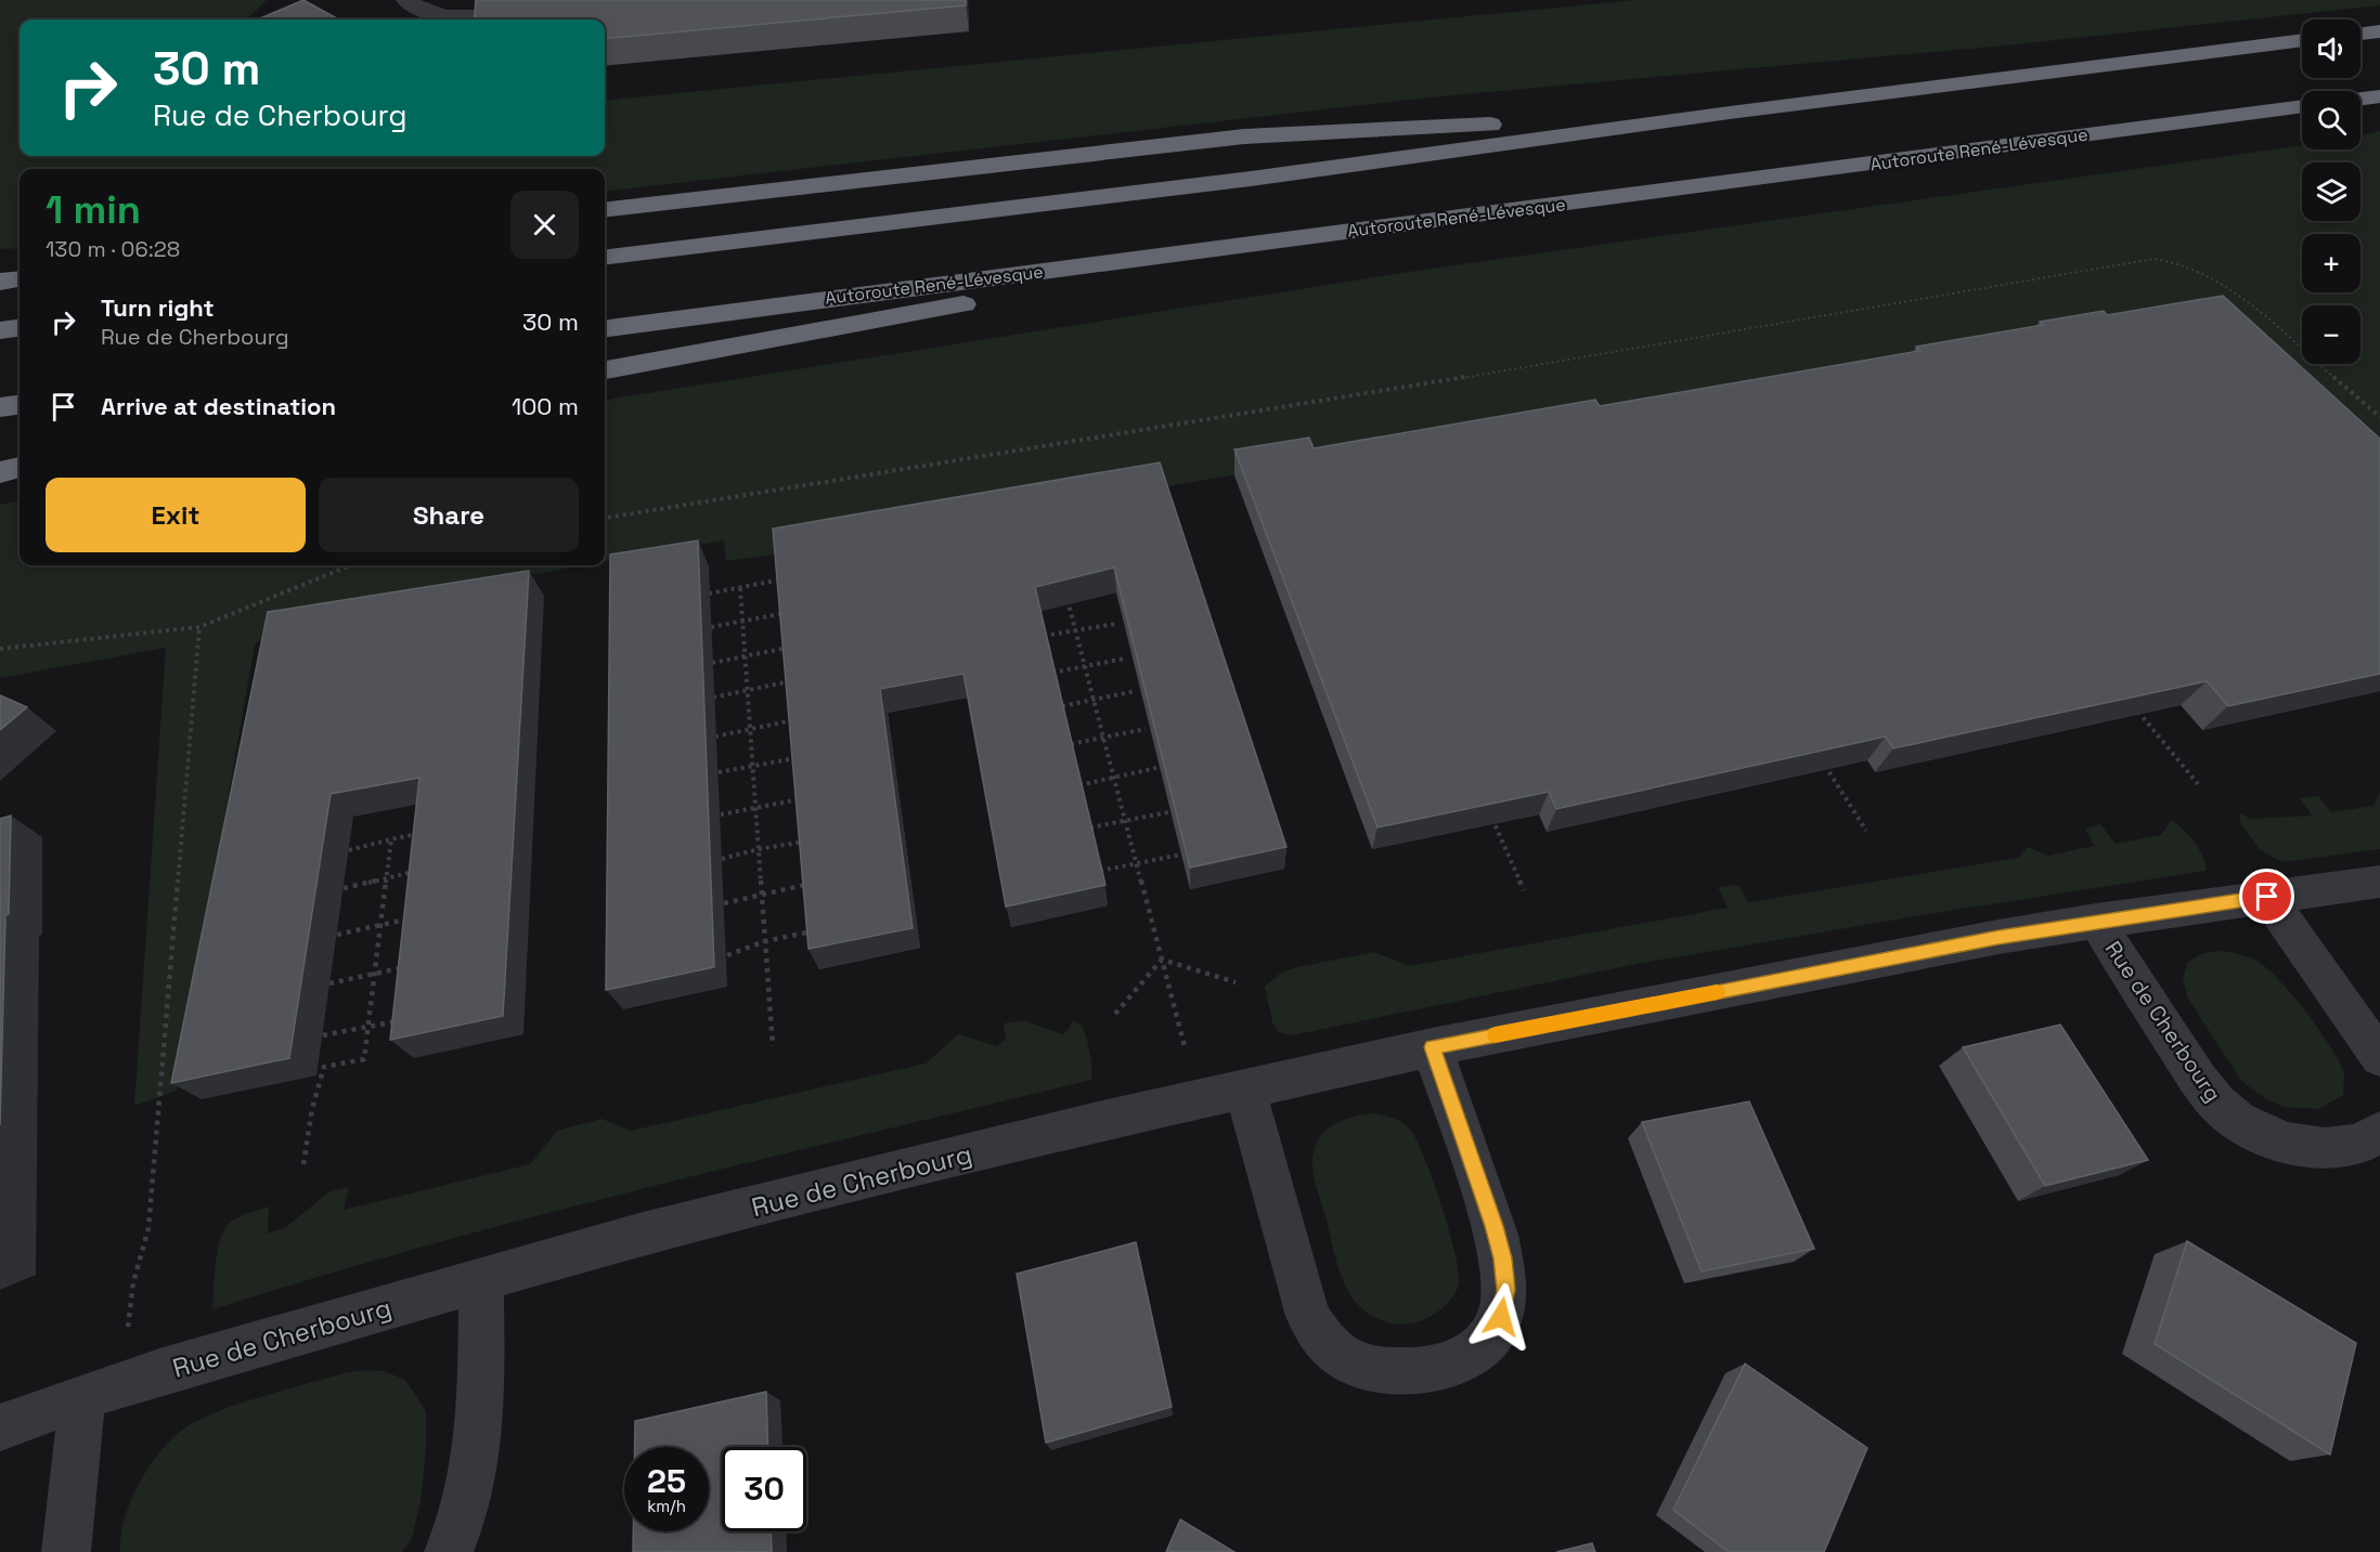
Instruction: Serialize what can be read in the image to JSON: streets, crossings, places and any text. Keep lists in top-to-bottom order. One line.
{"streets":{"highway":["Autoroute René-Lévesque"],"street":["Rue de Cherbourg"]},"page":{"map_buttons":["+","−"],"turn":["30 m","Rue de Cherbourg"],"heading":["1 min","130 m · 06:28"],"list":[{"name":"Turn right","note":"Rue de Cherbourg","value":"30 m"},{"name":"Arrive at destination","value":"100 m"}],"buttons":["Exit","Share"],"speed":"25 km/h","limit":"30"}}
